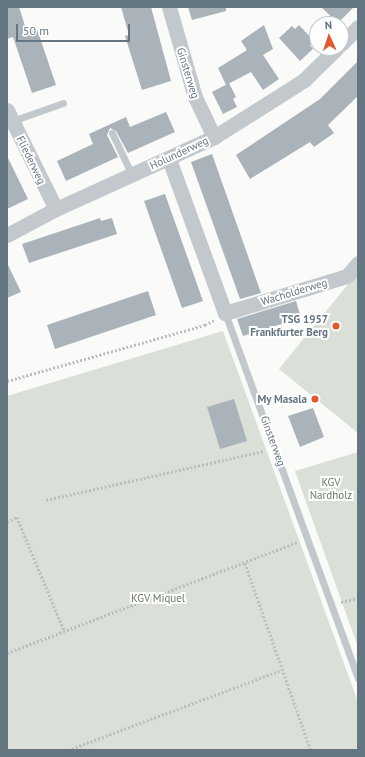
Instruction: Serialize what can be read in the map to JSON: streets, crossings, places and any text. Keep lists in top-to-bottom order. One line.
{"streets":{"street":["Ginsterweg","Holunderweg","Fliederweg","Wacholderweg"]},"crossings":[["Ginsterweg","Holunderweg"],["Ginsterweg","Wacholderweg"],["Holunderweg","Fliederweg"]],"parks":["KGV Nardholz","KGV Miquel"],"places":["TSG 1957 Frankfurter Berg","My Masala"],"scale_bar":"50 m","north":"top"}
